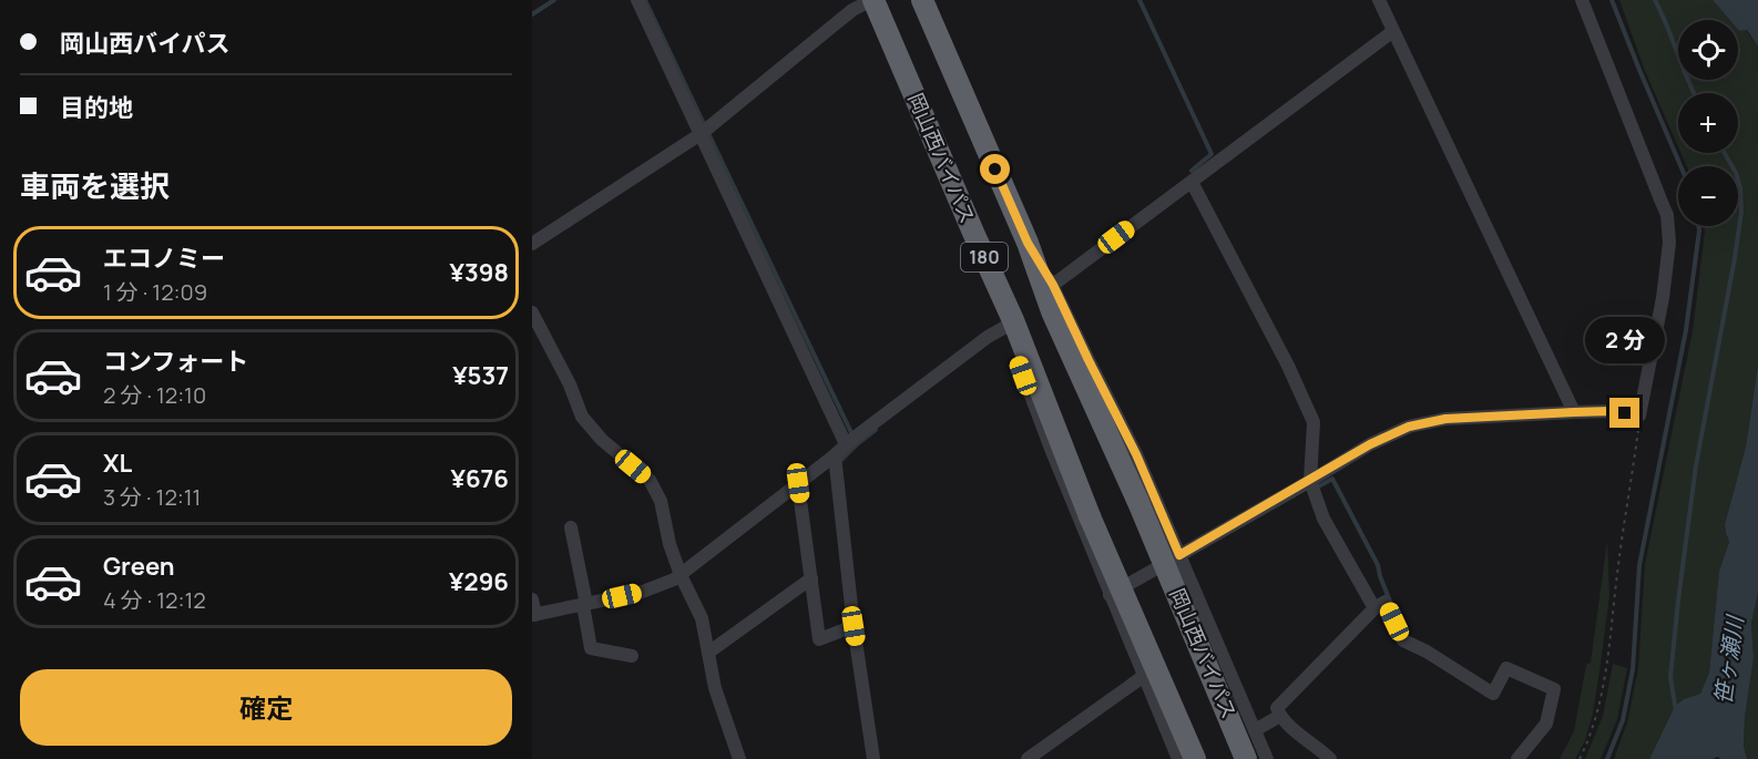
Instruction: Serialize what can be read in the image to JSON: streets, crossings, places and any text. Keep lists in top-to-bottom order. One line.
{"streets":{"highway":["岡山西バイパス","180"]},"water":["笹ヶ瀬川"],"page":{"banner":["岡山西バイパス","目的地"],"map_buttons":["+","−"],"heading":"車両を選択","list":[{"name":"エコノミー","note":"1 分 · 12:09","value":"¥398"},{"name":"コンフォート","note":"2 分 · 12:10","value":"¥537"},{"name":"XL","note":"3 分 · 12:11","value":"¥676"},{"name":"Green","note":"4 分 · 12:12","value":"¥296"}],"bubble":"2 分","buttons":"確定"}}
